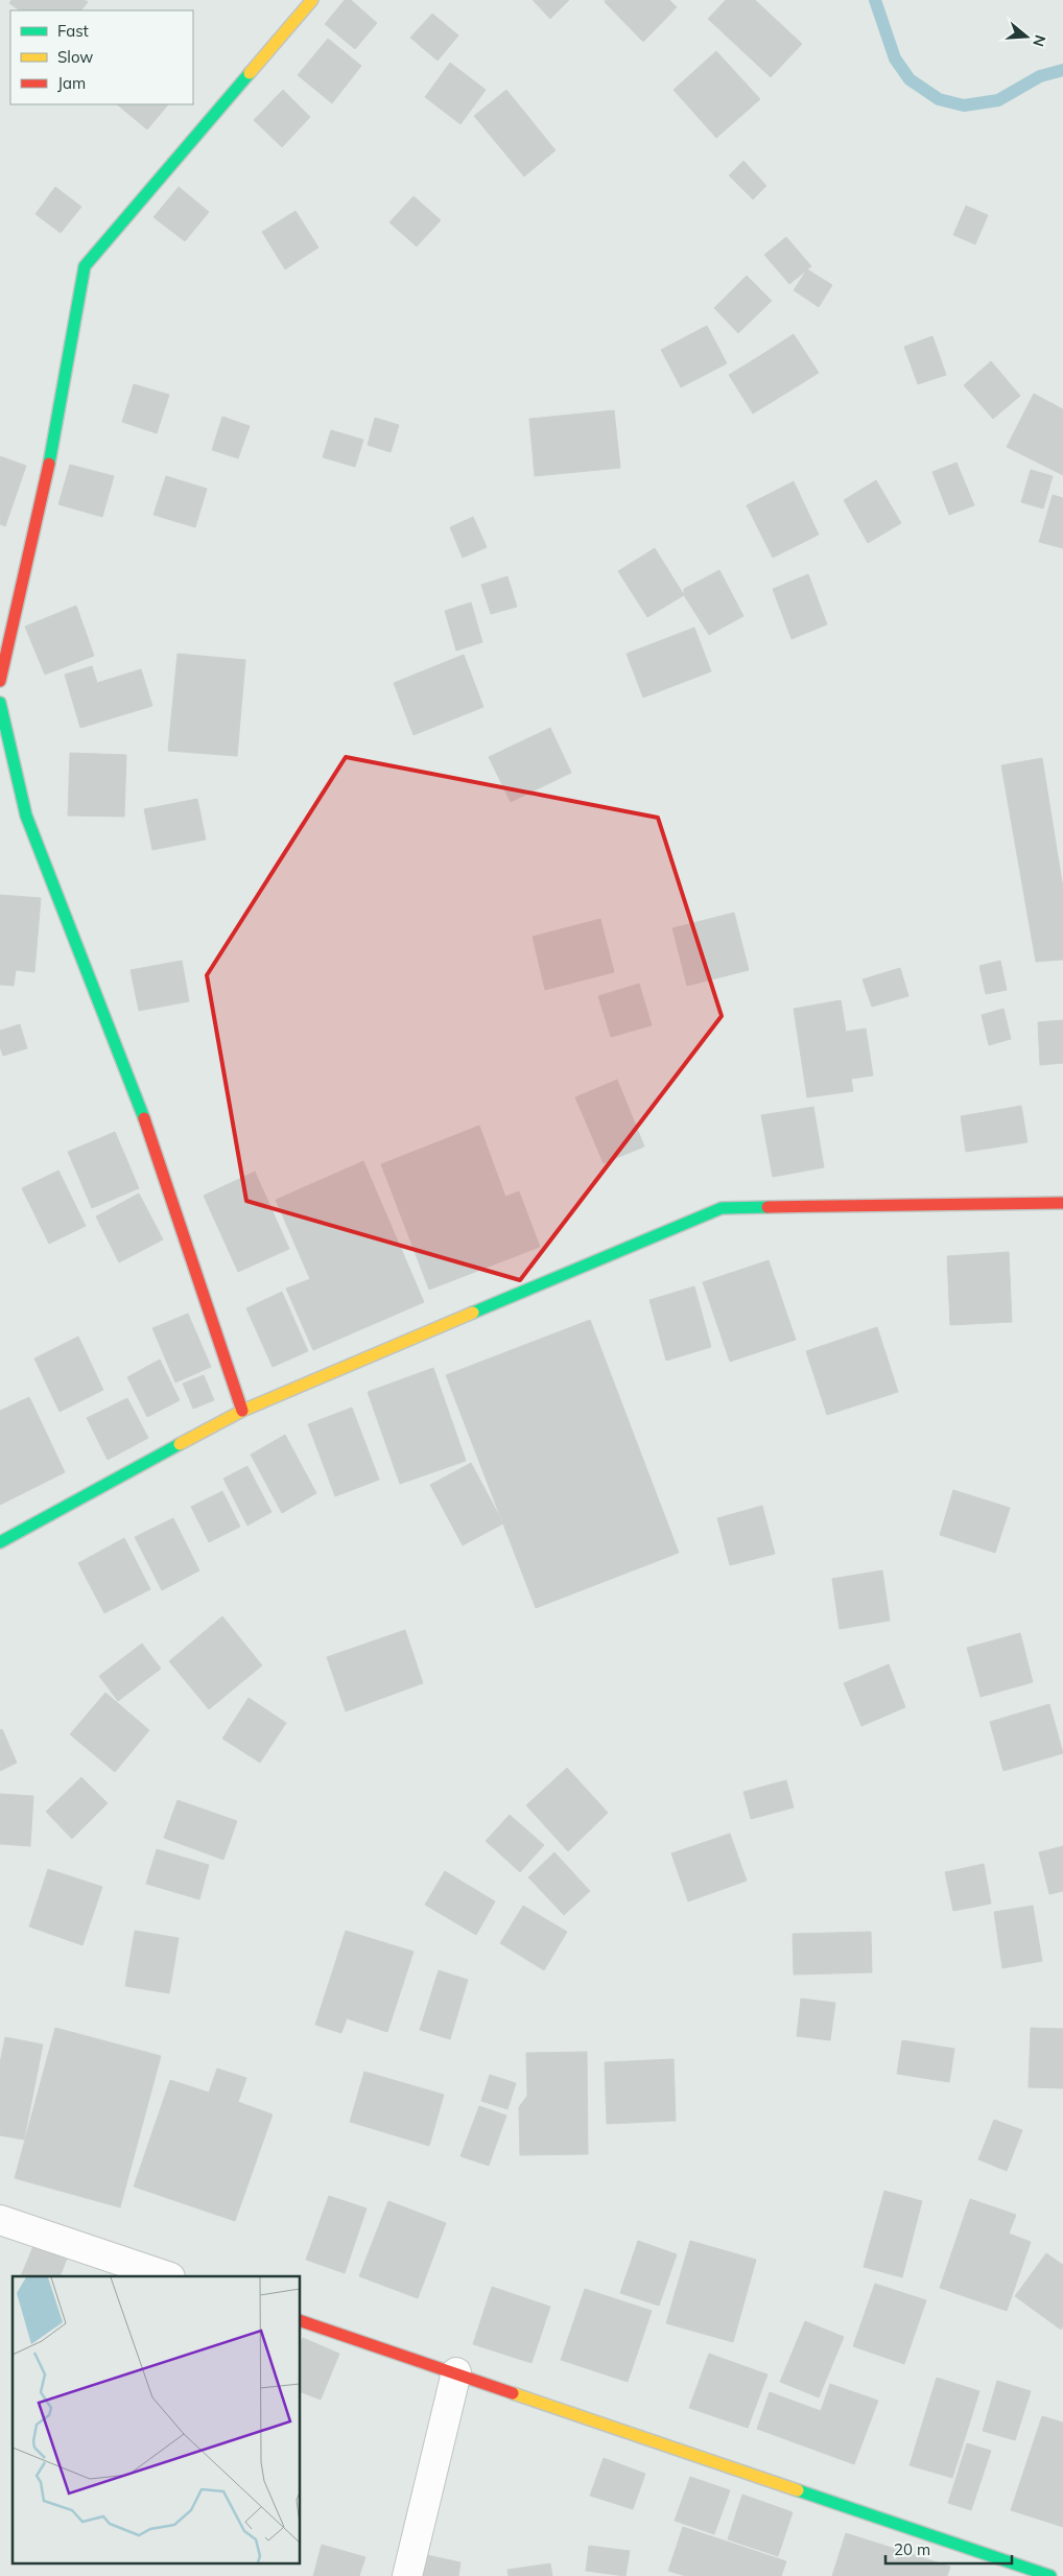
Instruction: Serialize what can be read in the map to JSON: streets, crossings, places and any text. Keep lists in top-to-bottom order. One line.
{"legend":["Fast","Slow","Jam"],"scale_bar":"20 m","north":"right"}
